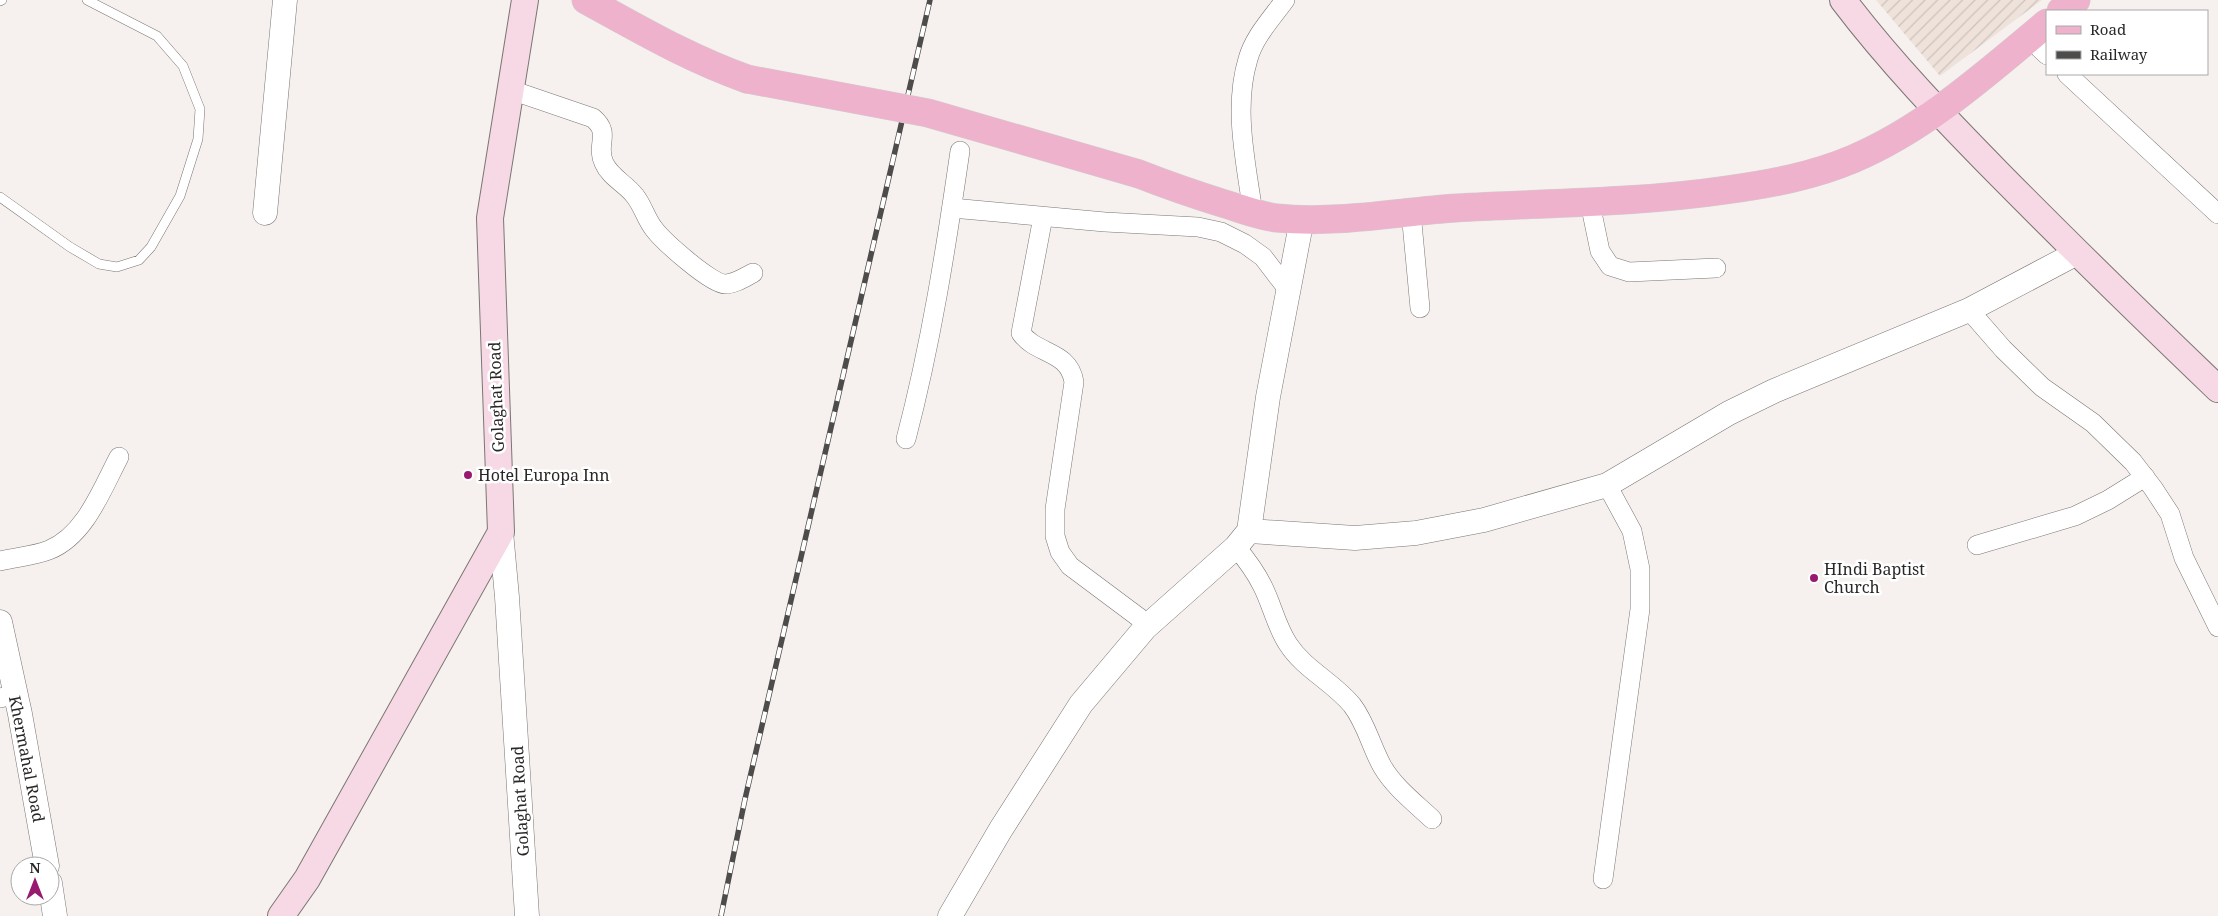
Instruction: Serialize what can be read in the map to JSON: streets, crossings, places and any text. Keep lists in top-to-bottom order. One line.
{"streets":{"main road":["Golaghat Road"],"street":["Khermahal Road"]},"places":["Hotel Europa Inn","HIndi Baptist Church"],"legend":["Road","Railway"],"north":"top"}
